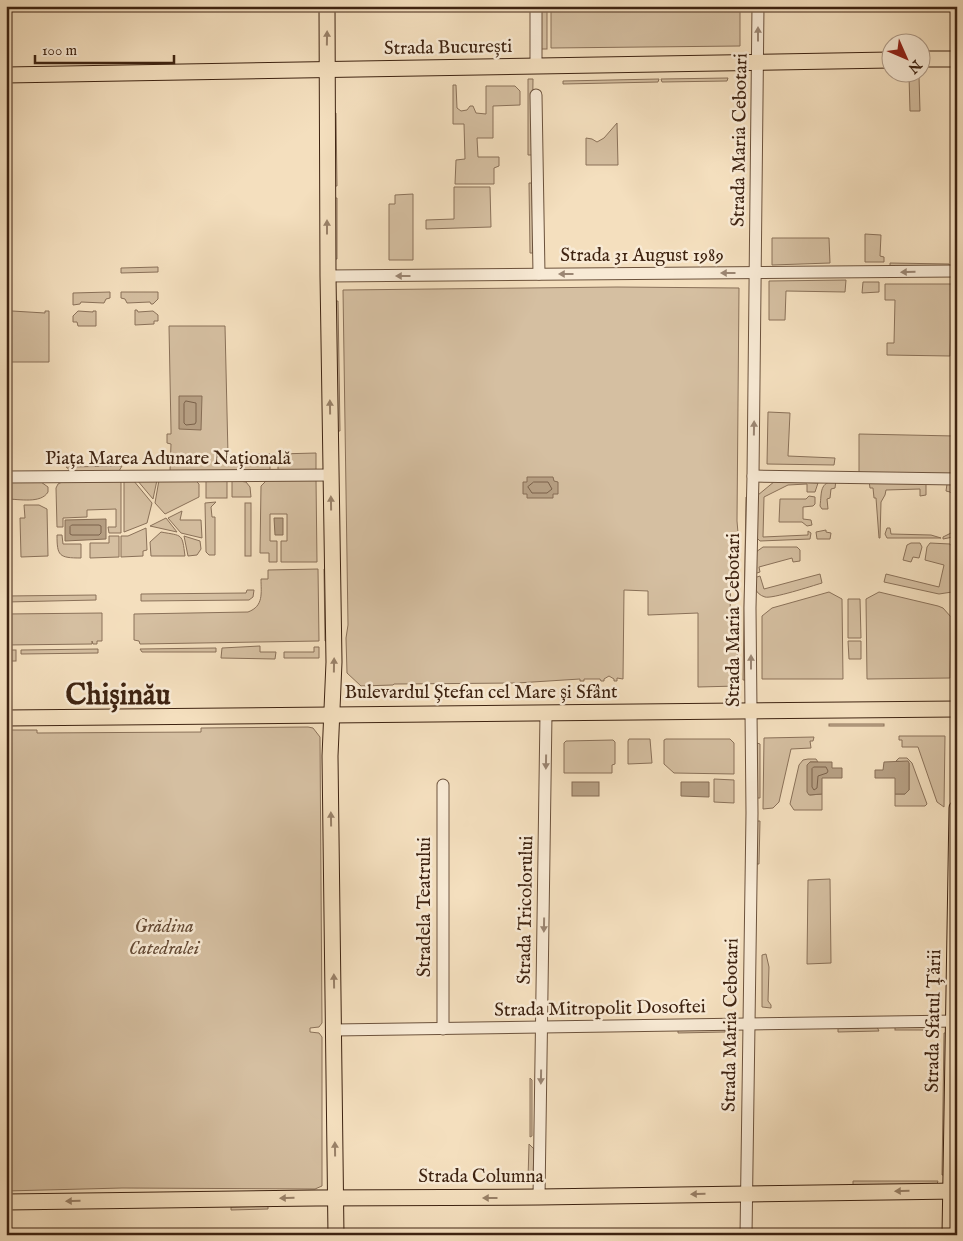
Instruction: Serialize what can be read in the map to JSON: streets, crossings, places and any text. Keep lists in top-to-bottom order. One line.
{"streets":{"main road":["Strada București","Bulevardul Ștefan cel Mare și Sfânt","Strada Sfatul Țării","Strada Columna"],"street":["Strada Maria Cebotari","Strada 31 August 1989","Piața Marea Adunare Națională","Stradela Teatrului","Strada Tricolorului","Strada Mitropolit Dosoftei"]},"crossings":[["Strada București","Strada Maria Cebotari"],["Strada Maria Cebotari","Strada 31 August 1989"],["Strada Maria Cebotari","Bulevardul Ștefan cel Mare și Sfânt"],["Strada Maria Cebotari","Strada Mitropolit Dosoftei"],["Strada Maria Cebotari","Strada Columna"],["Bulevardul Ștefan cel Mare și Sfânt","Strada Tricolorului"],["Stradela Teatrului","Strada Mitropolit Dosoftei"],["Strada Tricolorului","Strada Mitropolit Dosoftei"],["Strada Tricolorului","Strada Columna"],["Strada Mitropolit Dosoftei","Strada Sfatul Țării"],["Strada Sfatul Țării","Strada Columna"]],"one_way":["Strada Maria Cebotari","Strada 31 August 1989","Strada Tricolorului","Strada Columna"],"districts":["Chișinău"],"parks":["Grădina Catedralei"],"scale_bar":"100 m","north":"bottom right"}
